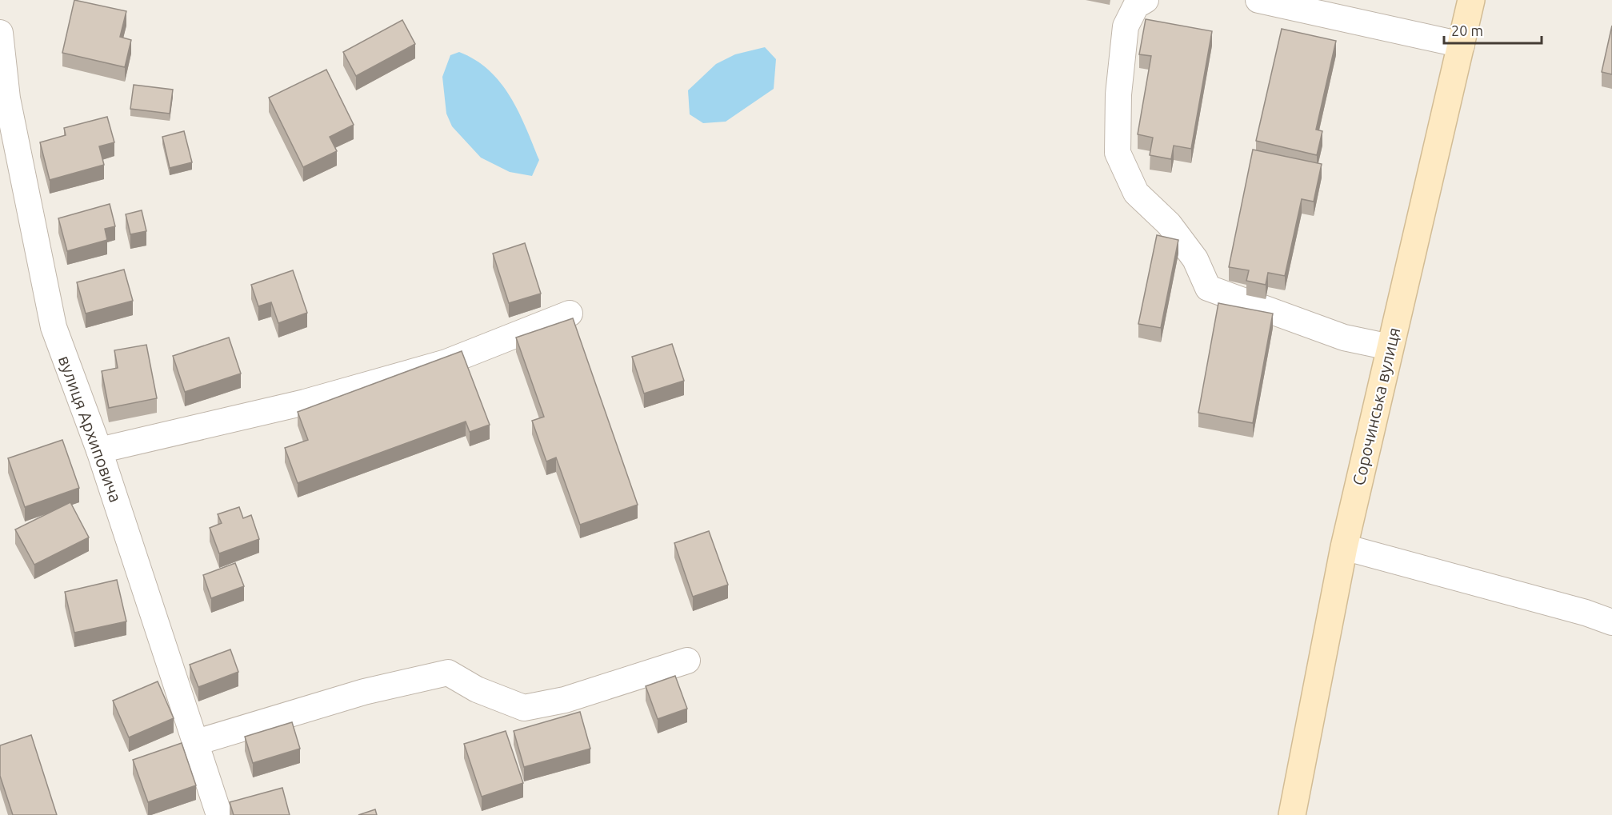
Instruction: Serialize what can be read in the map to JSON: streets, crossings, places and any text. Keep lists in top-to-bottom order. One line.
{"streets":{"main road":["Сорочинська вулиця"],"street":["вулиця Архиповича"]},"scale_bar":"20 m"}
